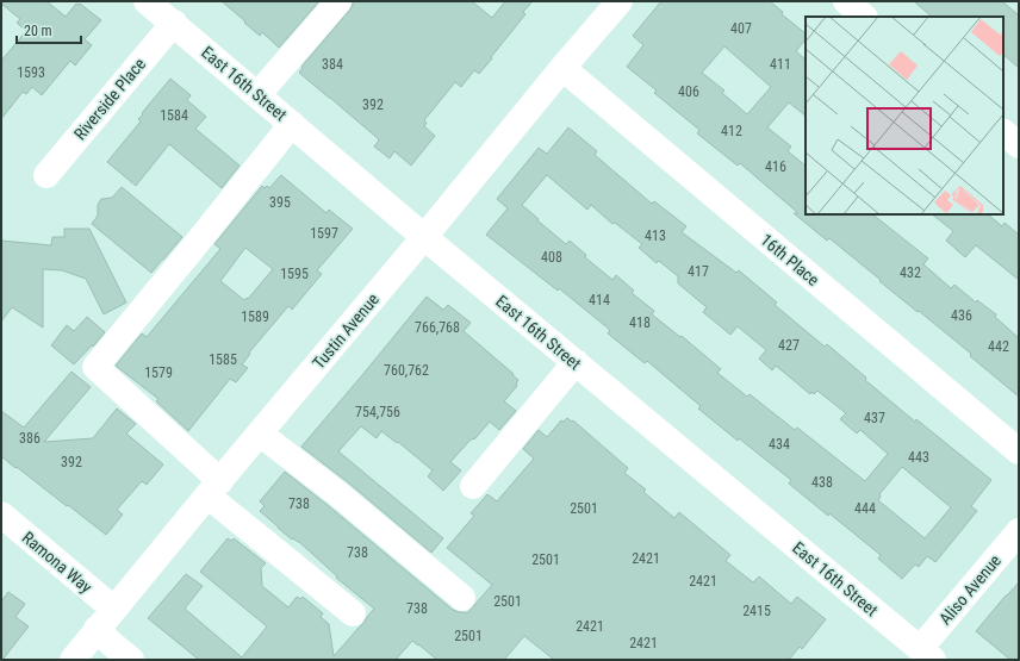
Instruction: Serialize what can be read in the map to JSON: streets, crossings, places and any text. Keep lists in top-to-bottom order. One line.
{"streets":{"street":["East 16th Street","Riverside Place","16th Place","Tustin Avenue","Ramona Way","Aliso Avenue"]},"crossings":[["East 16th Street","Riverside Place"],["East 16th Street","Tustin Avenue"],["East 16th Street","Aliso Avenue"],["16th Place","Tustin Avenue"],["Tustin Avenue","Ramona Way"]],"house_numbers":["407","384","411","1593","406","392","1584","412","416","395","1597","413","408","417","432","1595","414","436","1589","418","766,768","427","442","1585","760,762","1579","754,756","437","386","434","443","392","438","738","2501","444","738","2421","2501","2421","2501","738","2415","2421","2501","2421"],"scale_bar":"20 m"}
